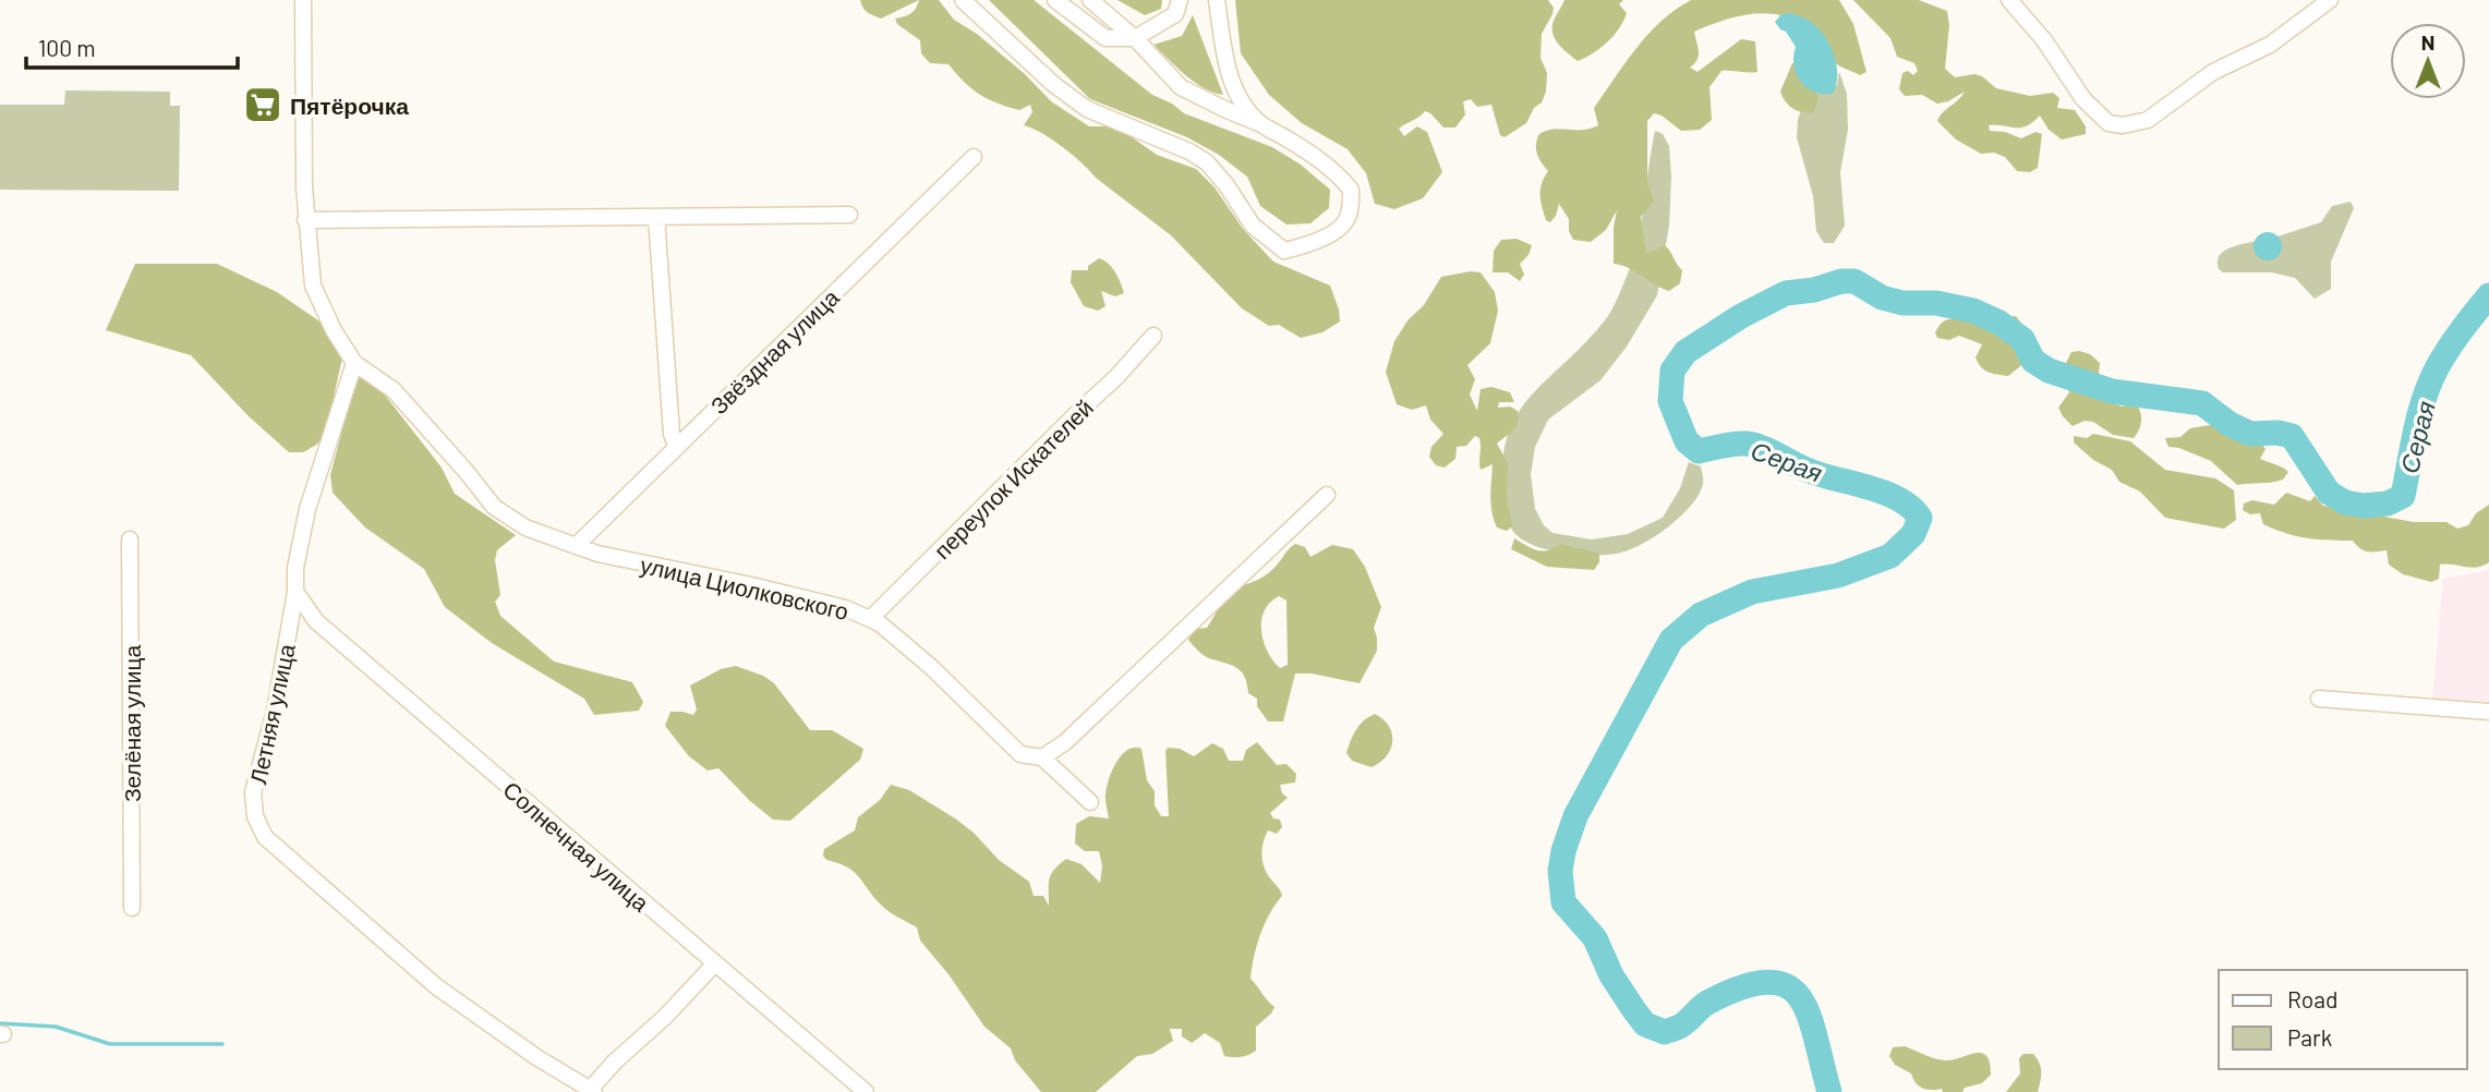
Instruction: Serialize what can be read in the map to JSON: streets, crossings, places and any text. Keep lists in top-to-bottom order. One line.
{"streets":{"street":["Звёздная улица","переулок Искателей","улица Циолковского","Летняя улица","Зелёная улица","Солнечная улица"]},"crossings":[["Звёздная улица","улица Циолковского"],["переулок Искателей","улица Циолковского"],["улица Циолковского","Летняя улица"],["Летняя улица","Солнечная улица"]],"water":["Серая"],"places":{"supermarket":["Пятёрочка"]},"legend":["Road","Park"],"scale_bar":"100 m","north":"top"}
